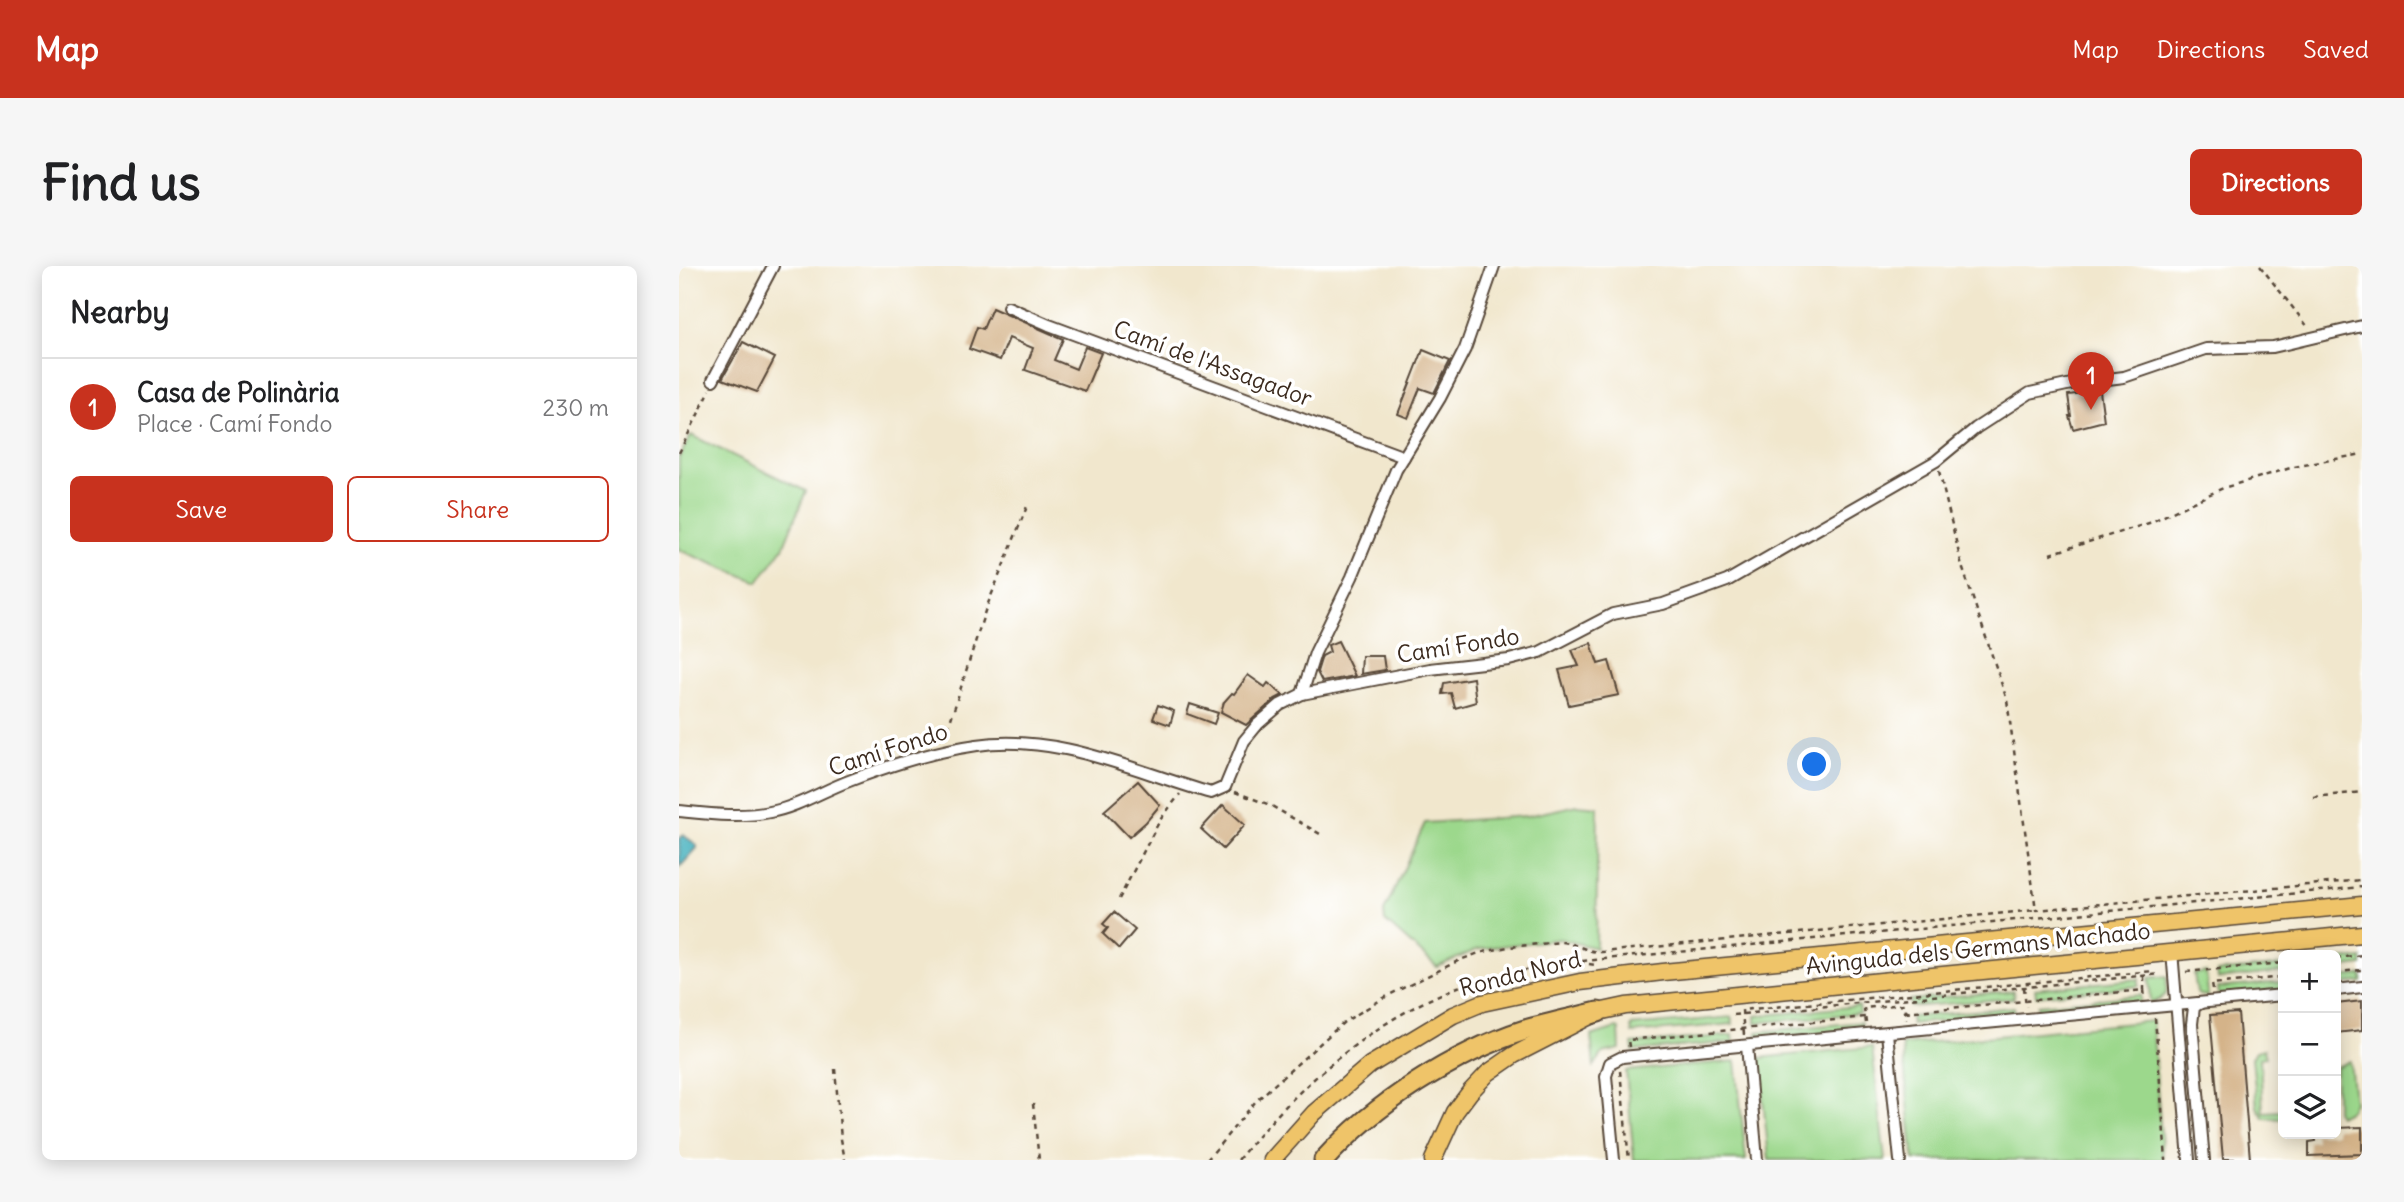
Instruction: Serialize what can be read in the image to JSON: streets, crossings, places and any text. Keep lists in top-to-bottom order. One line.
{"streets":{"main road":["Avinguda dels Germans Machado","Ronda Nord"],"street":["Camí de l'Assagador","Camí Fondo"]},"crossings":[["Avinguda dels Germans Machado","Ronda Nord"]],"page":{"header":"Map","nav":["Map","Directions","Saved"],"buttons":["Directions",["Save","Share"]],"title":"Find us","heading":"Nearby","pins":"1","list":[{"mark":"1","name":"Casa de Polinària","note":"Place · Camí Fondo","value":"230 m"}],"map_buttons":["+","−"]}}
